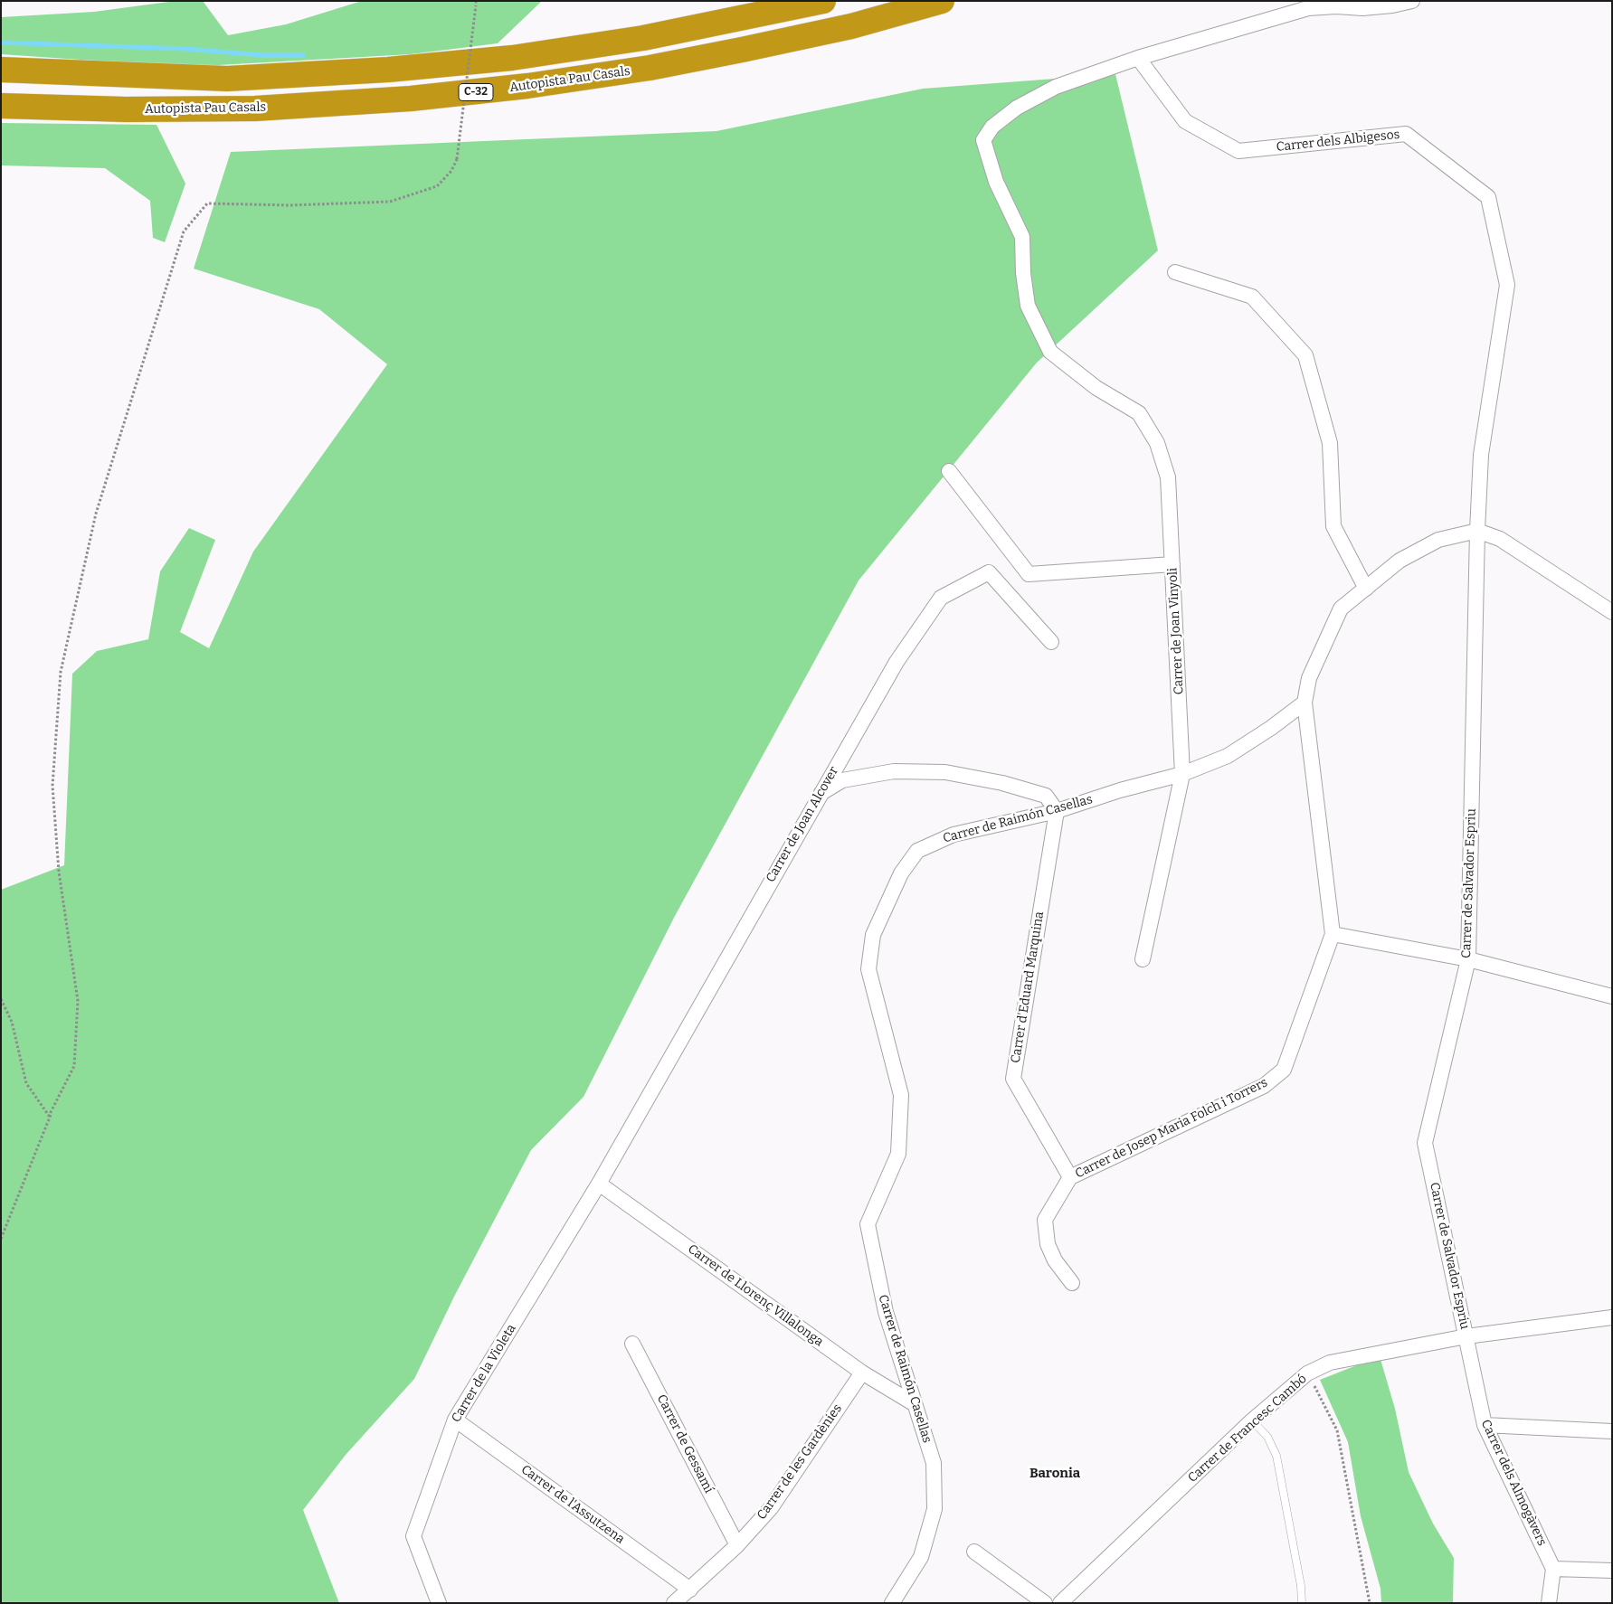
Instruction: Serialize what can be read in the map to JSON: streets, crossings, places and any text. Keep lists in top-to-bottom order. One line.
{"streets":{"highway":["Autopista Pau Casals","C-32"],"street":["Carrer dels Albigesos","Carrer de Joan Vinyoli","Carrer de Raimón Casellas","Carrer de Joan Alcover","Carrer de Salvador Espriu","Carrer d'Eduard Marquina","Carrer de Josep Maria Folch i Torrers","Carrer de Llorenç Villalonga","Carrer de la Violeta","Carrer de Francesc Cambó","Carrer de Gessamí","Carrer de les Gardènies","Carrer dels Almogàvers","Carrer de l'Assutzena"]},"crossings":[["Carrer dels Albigesos","Carrer de Joan Vinyoli"],["Carrer dels Albigesos","Carrer de Salvador Espriu"],["Carrer de Joan Vinyoli","Carrer de Raimón Casellas"],["Carrer de Raimón Casellas","Carrer d'Eduard Marquina"],["Carrer de Raimón Casellas","Carrer de Josep Maria Folch i Torrers"],["Carrer de Raimón Casellas","Carrer de Llorenç Villalonga"],["Carrer de Joan Alcover","Carrer de Llorenç Villalonga"],["Carrer de Joan Alcover","Carrer de la Violeta"],["Carrer de Salvador Espriu","Carrer de Francesc Cambó"],["Carrer de Salvador Espriu","Carrer dels Almogàvers"],["Carrer d'Eduard Marquina","Carrer de Josep Maria Folch i Torrers"],["Carrer de Llorenç Villalonga","Carrer de la Violeta"],["Carrer de Llorenç Villalonga","Carrer de les Gardènies"],["Carrer de la Violeta","Carrer de l'Assutzena"],["Carrer de Francesc Cambó","Carrer dels Almogàvers"],["Carrer de Gessamí","Carrer de les Gardènies"],["Carrer de les Gardènies","Carrer de l'Assutzena"]],"districts":["Baronia"]}
